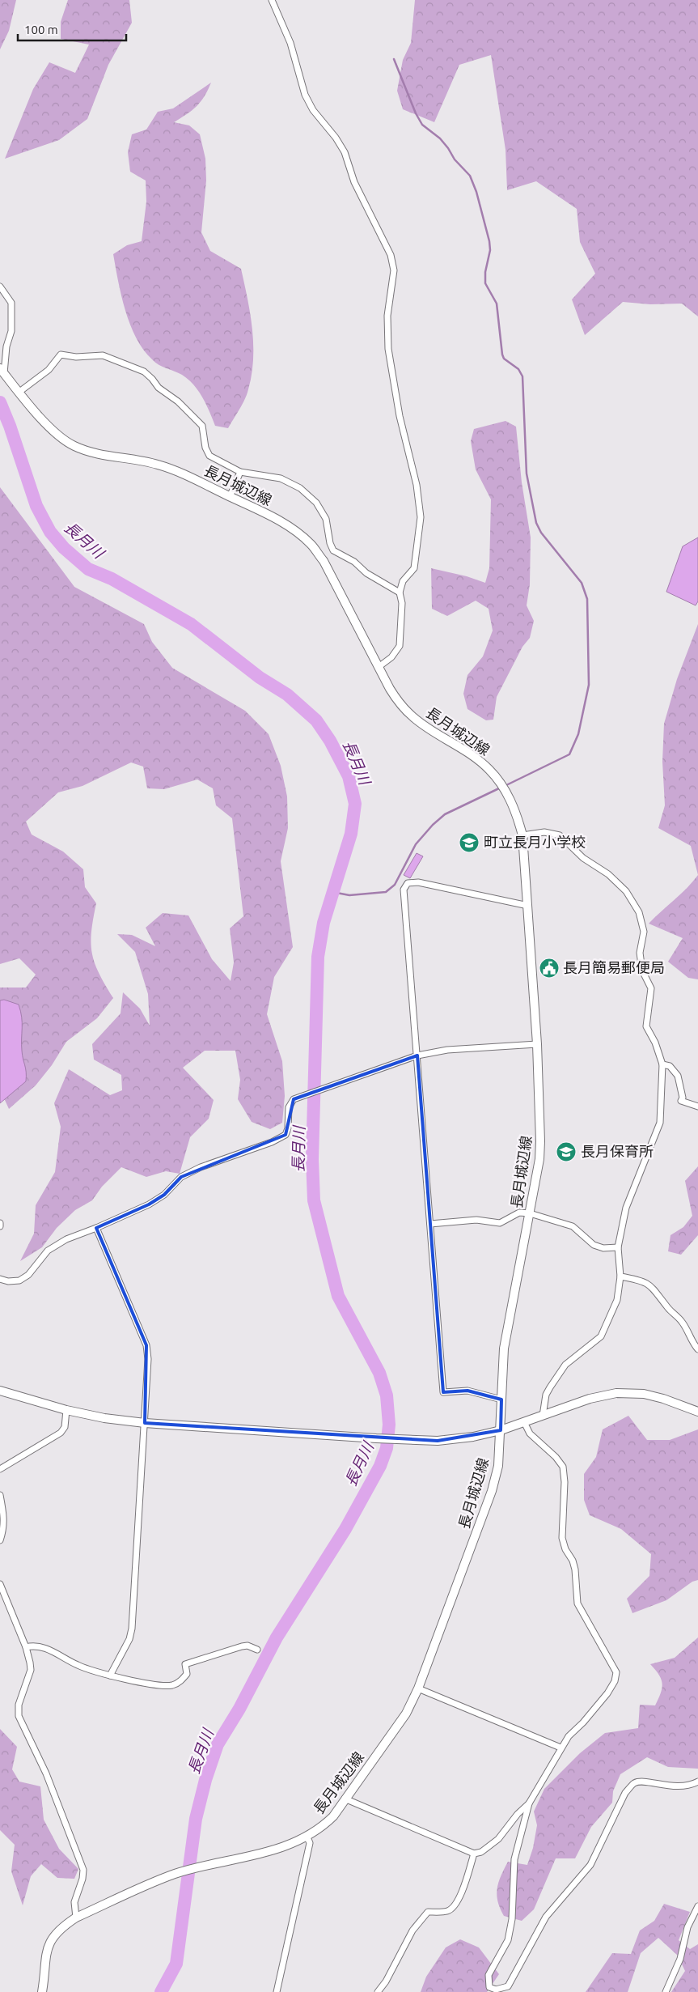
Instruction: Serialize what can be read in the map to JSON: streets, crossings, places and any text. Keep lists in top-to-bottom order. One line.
{"streets":{"main road":["長月城辺線"]},"water":["長月川"],"places":{"school or university":["町立長月小学校","長月保育所"],"public building":["長月簡易郵便局"]},"scale_bar":"100 m"}
